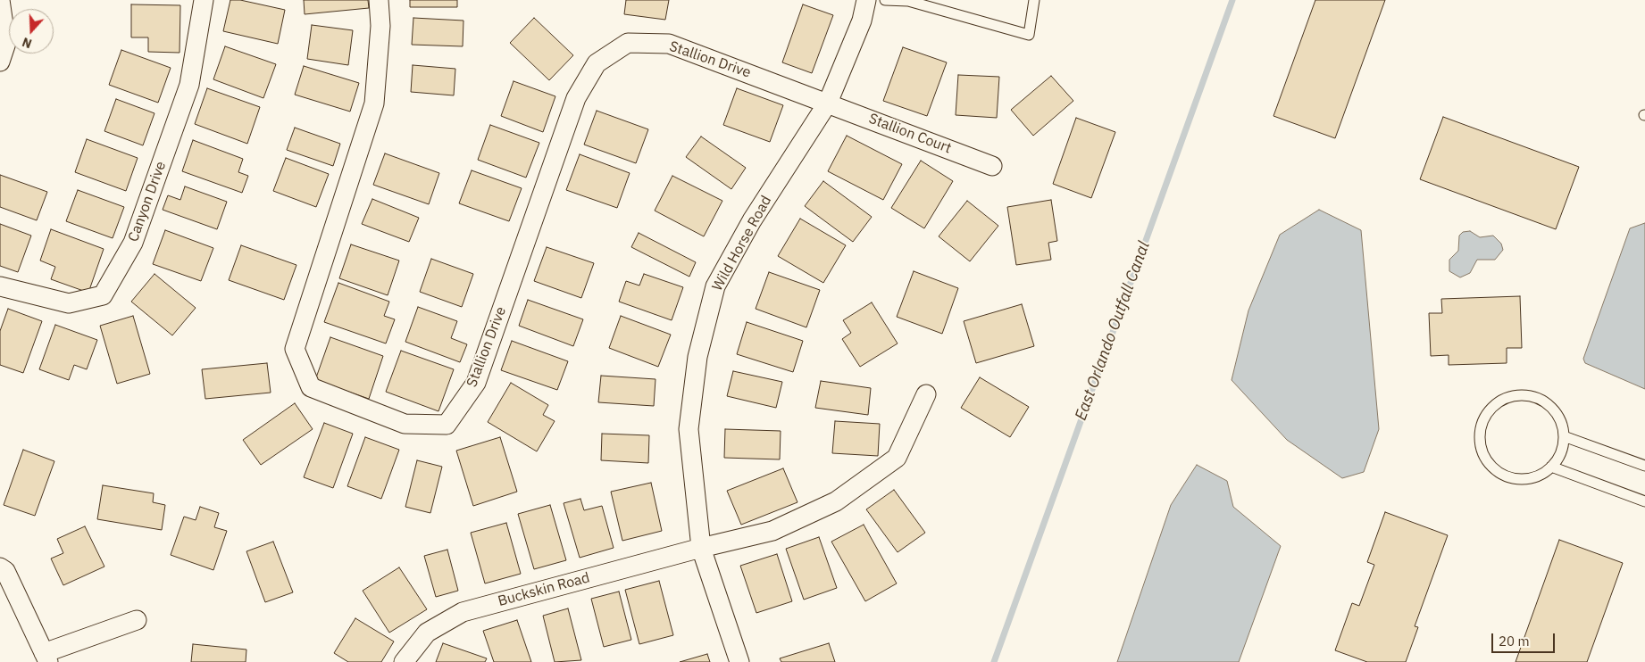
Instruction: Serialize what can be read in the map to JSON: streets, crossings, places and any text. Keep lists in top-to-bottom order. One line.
{"streets":{"street":["Stallion Drive","Stallion Court","Canyon Drive","Wild Horse Road","Buckskin Road"]},"crossings":[["Stallion Drive","Stallion Court"],["Stallion Drive","Wild Horse Road"],["Stallion Court","Wild Horse Road"],["Wild Horse Road","Buckskin Road"]],"water":["East Orlando Outfall Canal"],"scale_bar":"20 m","north":"bottom"}
